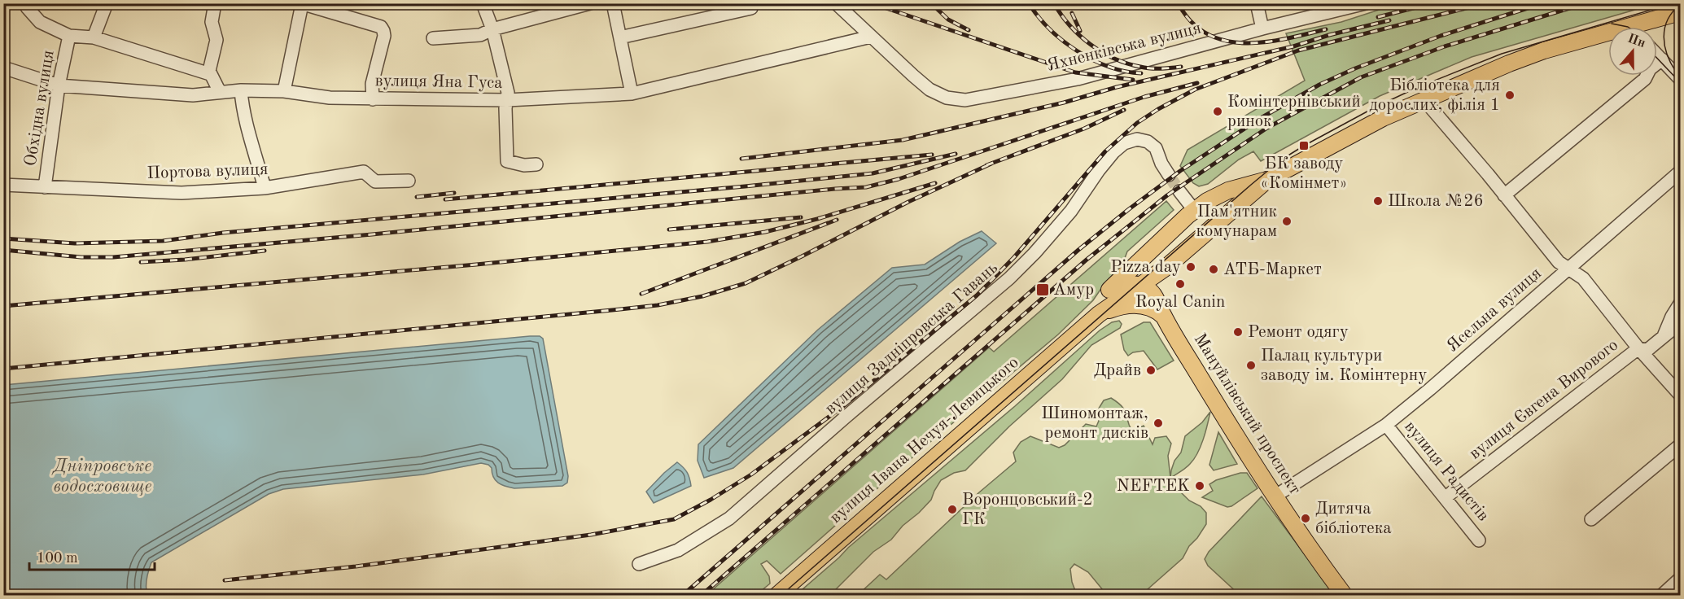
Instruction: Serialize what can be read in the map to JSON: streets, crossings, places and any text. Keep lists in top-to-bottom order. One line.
{"streets":{"main road":["Мануйлівський проспект","вулиця Івана Нечуя-Левицького"],"street":["Яхненківська вулиця","вулиця Яна Гуса","Обхідна вулиця","Портова вулиця","Ясельна вулиця","вулиця Задніпровська Гавань","вулиця Євгена Вирового","вулиця Радистів"]},"crossings":[["Яхненківська вулиця","вулиця Яна Гуса"],["вулиця Яна Гуса","Обхідна вулиця"],["Обхідна вулиця","Портова вулиця"],["Ясельна вулиця","Мануйлівський проспект"],["Ясельна вулиця","вулиця Радистів"],["вулиця Євгена Вирового","вулиця Радистів"]],"water":["Дніпровське водосховище"],"places":{"other":["Бiблiотека для дорослих, фiлiя 1","Комінтернівський ринок","Школа №26","Пам'ятник комунарам","Pizza day","АТБ-Маркет","Royal Canin","Ремонт одягу","Палац культури заводу ім. Комінтерну","Драйв","Шиномонтаж, ремонт дисків","NEFTEK","Воронцовський-2 ГК","Дитяча бібліотека"],"transit":["БК заводу «Комінмет»","Амур"]},"scale_bar":"100 m","north":"top"}
